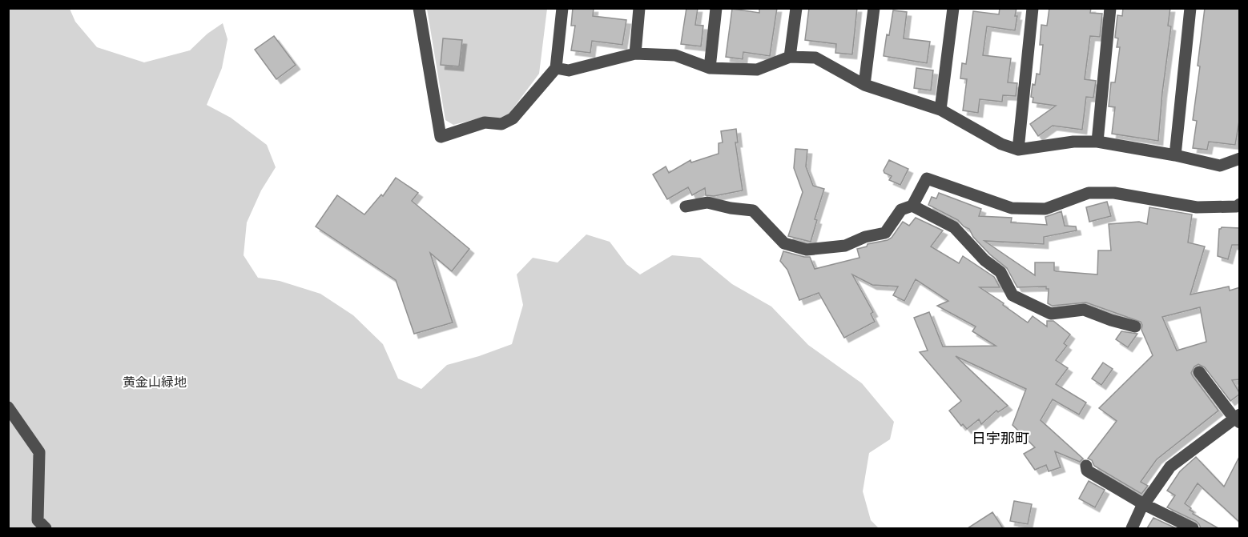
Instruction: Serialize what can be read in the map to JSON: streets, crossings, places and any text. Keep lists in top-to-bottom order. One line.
{"districts":["日宇那町"],"parks":["黄金山緑地"]}
